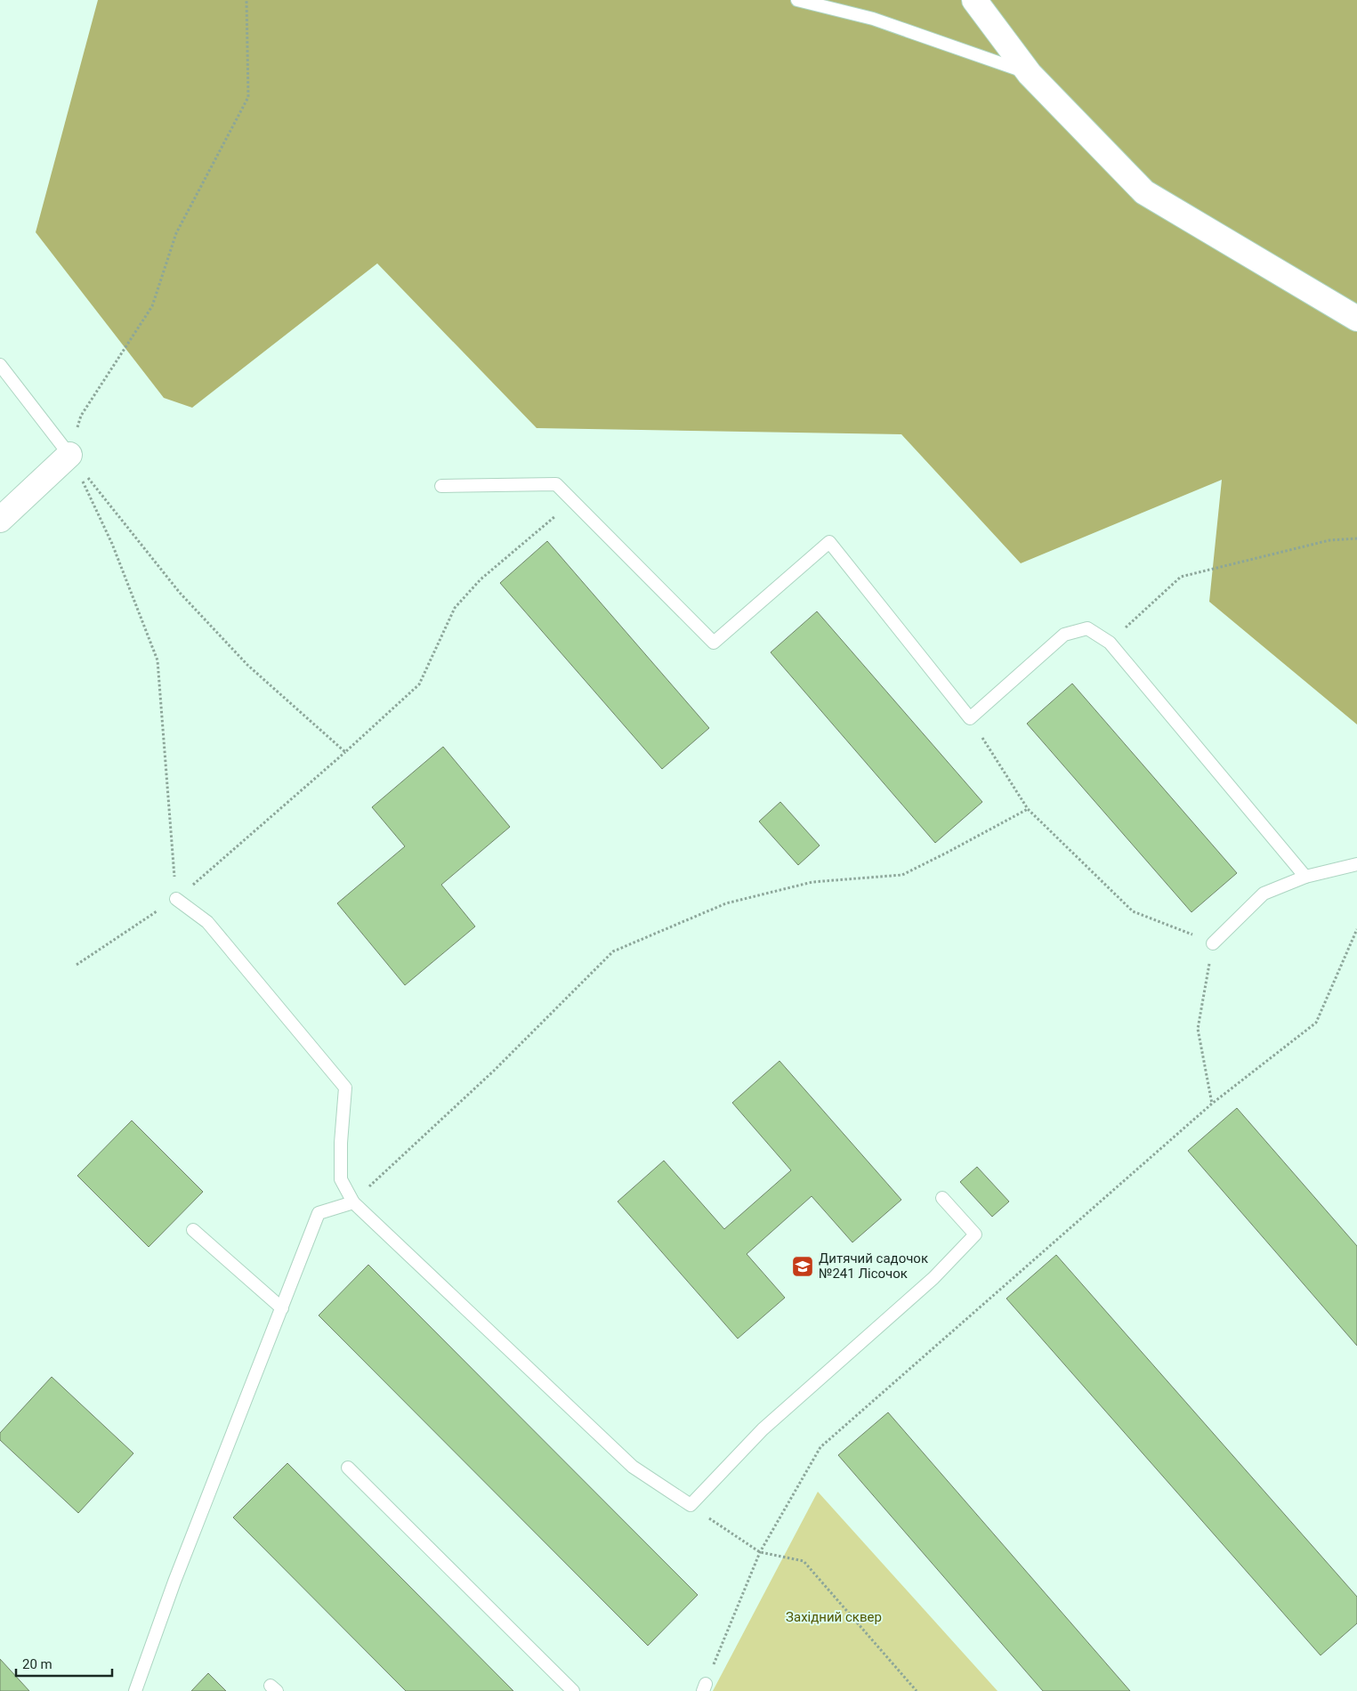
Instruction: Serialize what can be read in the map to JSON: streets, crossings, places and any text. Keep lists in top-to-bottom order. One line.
{"parks":["Західний сквер"],"places":{"school or university":["Дитячий садочок №241 Лісочок"]},"scale_bar":"20 m"}
